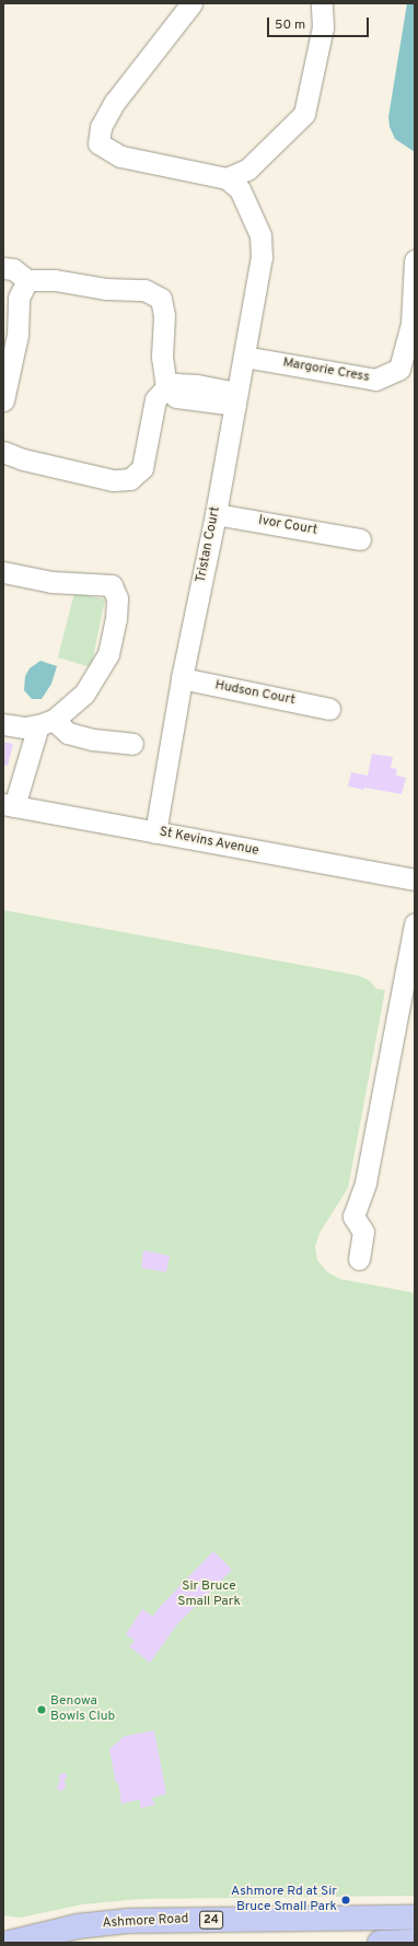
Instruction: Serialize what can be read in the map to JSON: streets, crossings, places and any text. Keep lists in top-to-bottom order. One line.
{"streets":{"main road":["24","Ashmore Road"],"street":["Margorie Cress","Ivor Court","Tristan Court","Hudson Court","St Kevins Avenue"]},"crossings":[["Margorie Cress","Tristan Court"],["Ivor Court","Tristan Court"],["Tristan Court","Hudson Court"],["Tristan Court","St Kevins Avenue"]],"parks":["Sir Bruce Small Park"],"places":["Benowa Bowls Club","Ashmore Rd at Sir Bruce Small Park"],"scale_bar":"50 m"}
